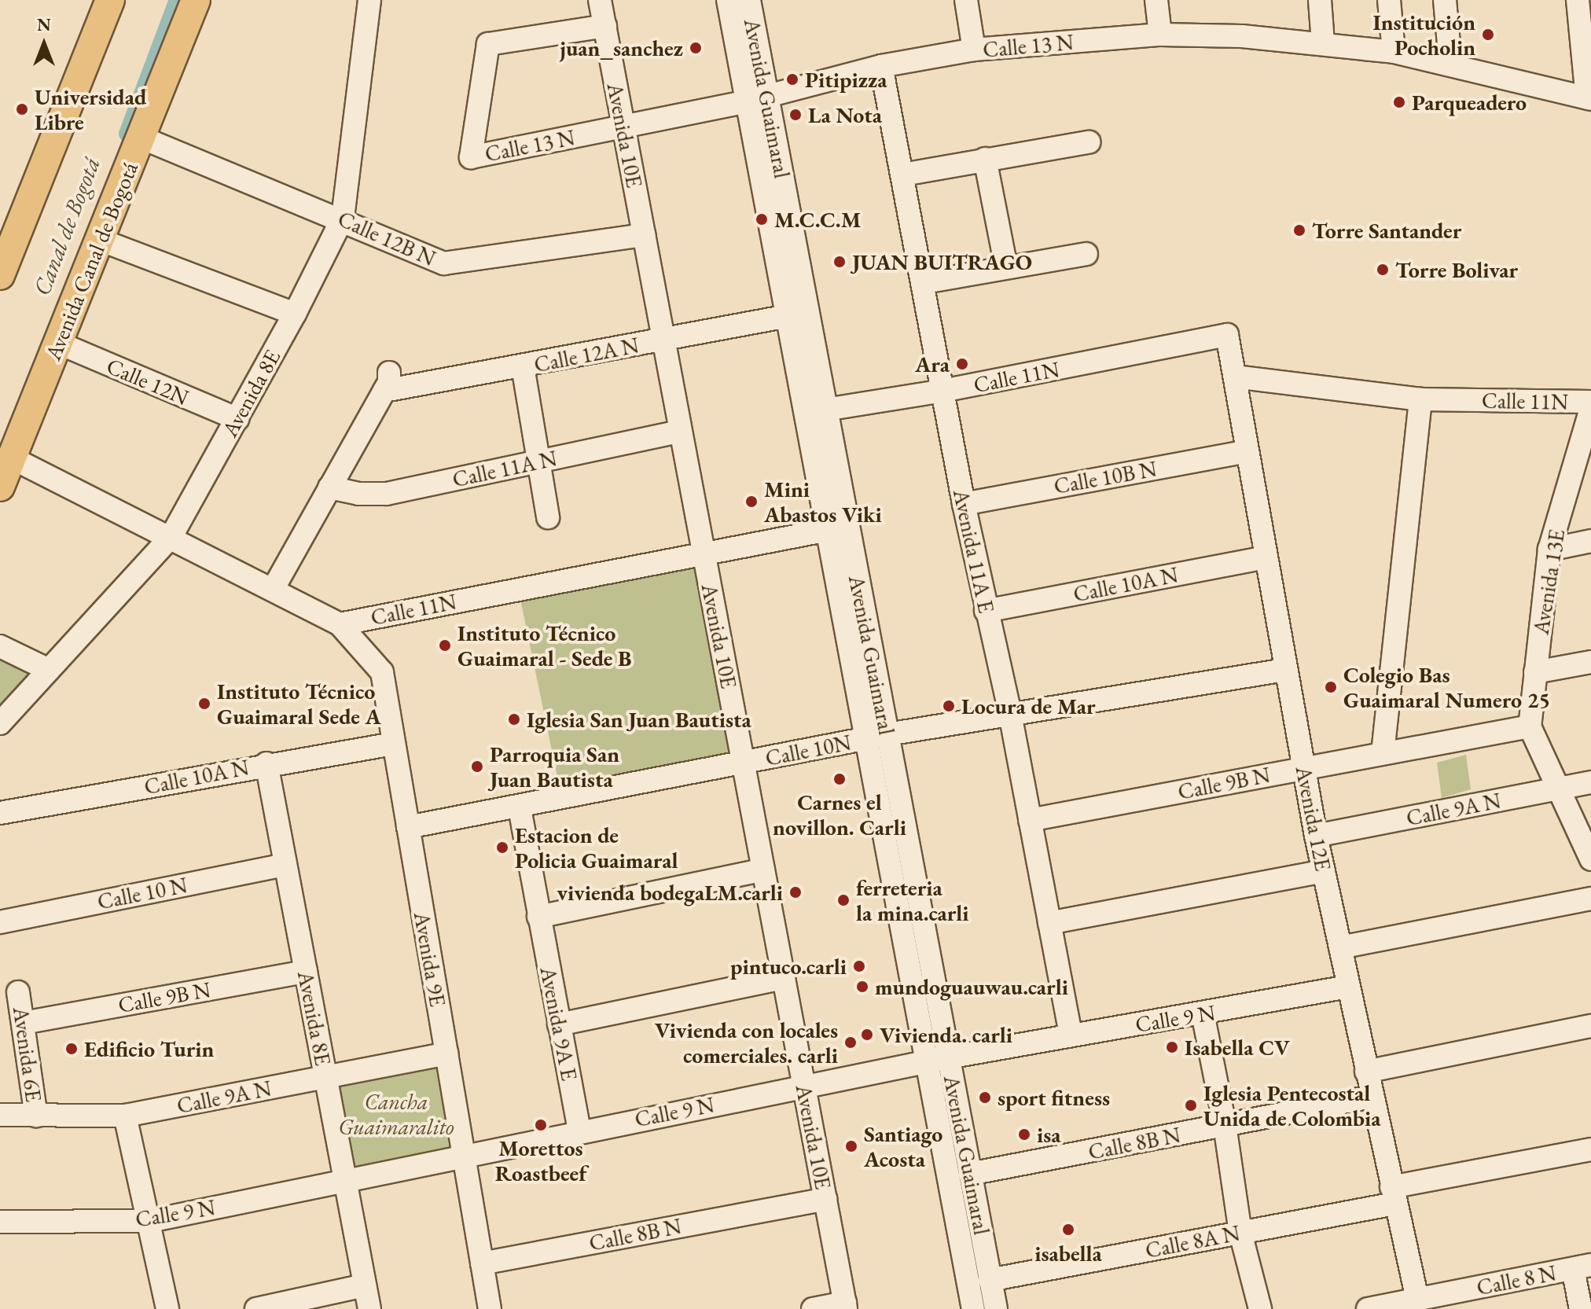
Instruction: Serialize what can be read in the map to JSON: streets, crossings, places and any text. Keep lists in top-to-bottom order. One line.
{"streets":{"main road":["Avenida Canal de Bogotá"],"street":["Calle 13 N","Avenida Guaimaral","Avenida 10E","Calle 12B N","Calle 12A N","Calle 11N","Calle 12N","Avenida 8E","Calle 11A N","Calle 10B N","Avenida 11A E","Avenida 13E","Calle 10A N","Calle 10N","Calle 9B N","Calle 9A N","Avenida 12E","Calle 10 N","Avenida 9E","Calle 9 N","Avenida 9A E","Avenida 6E","Calle 8B N","Calle 8A N","Calle 8 N"]},"crossings":[["Calle 13 N","Avenida Guaimaral"],["Calle 13 N","Avenida 10E"],["Calle 13 N","Avenida 11A E"],["Avenida Guaimaral","Calle 12A N"],["Avenida Guaimaral","Calle 11N"],["Avenida Guaimaral","Calle 10N"],["Avenida Guaimaral","Calle 9 N"],["Avenida Guaimaral","Calle 8B N"],["Avenida Guaimaral","Calle 8A N"],["Avenida 10E","Calle 12B N"],["Avenida 10E","Calle 12A N"],["Avenida 10E","Calle 11N"],["Avenida 10E","Calle 11A N"],["Avenida 10E","Calle 10N"],["Avenida 10E","Calle 9 N"],["Avenida 10E","Calle 8B N"],["Calle 12B N","Avenida Canal de Bogotá"],["Calle 12B N","Avenida 8E"],["Avenida Canal de Bogotá","Calle 11N"],["Avenida Canal de Bogotá","Calle 12N"],["Calle 12A N","Calle 11A N"],["Calle 11N","Avenida 8E"],["Calle 11N","Avenida 11A E"],["Calle 11N","Avenida 12E"],["Calle 11N","Avenida 9E"],["Calle 12N","Avenida 8E"],["Avenida 8E","Calle 10A N"],["Avenida 8E","Calle 9B N"],["Avenida 8E","Calle 9A N"],["Avenida 8E","Calle 10 N"],["Avenida 8E","Calle 9 N"],["Calle 10B N","Avenida 11A E"],["Calle 10B N","Avenida 12E"],["Avenida 11A E","Calle 10A N"],["Avenida 11A E","Calle 10N"],["Avenida 11A E","Calle 9B N"],["Avenida 11A E","Calle 9 N"],["Avenida 13E","Calle 9B N"],["Calle 10A N","Avenida 12E"],["Calle 10A N","Avenida 9E"],["Calle 10N","Avenida 12E"],["Calle 10N","Avenida 9E"],["Calle 10N","Avenida 9A E"],["Calle 9B N","Avenida 12E"],["Calle 9B N","Avenida 6E"],["Calle 9A N","Avenida 12E"],["Calle 9A N","Avenida 9E"],["Calle 9A N","Avenida 6E"],["Avenida 12E","Calle 9 N"],["Avenida 12E","Calle 8B N"],["Avenida 12E","Calle 8A N"],["Avenida 12E","Calle 8 N"],["Avenida 9E","Calle 9 N"],["Avenida 9E","Calle 8B N"],["Calle 9 N","Avenida 9A E"]],"water":["Canal de Bogotá"],"parks":["Cancha Guaimaralito"],"places":["Institución Pocholin","juan_sanchez","Pitipizza","Parqueadero","Universidad Libre","La Nota","M.C.C.M","Torre Santander","JUAN BUITRAGO","Torre Bolivar","Ara","Mini Abastos Viki","Instituto Técnico Guaimaral - Sede B","Colegio Bas Guaimaral Numero 25","Instituto Técnico Guaimaral Sede A","Locura de Mar","Iglesia San Juan Bautista","Parroquia San Juan Bautista","Carnes el novillon. Carli","Estacion de Policia Guaimaral","vivienda bodegaLM.carli","ferreteria la mina.carli","pintuco.carli","mundoguauwau.carli","Vivienda. carli","Vivienda con locales comerciales. carli","Isabella CV","Edificio Turin","sport fitness","Iglesia Pentecostal Unida de Colombia","Morettos Roastbeef","isa","Santiago Acosta","isabella"],"north":"top"}
